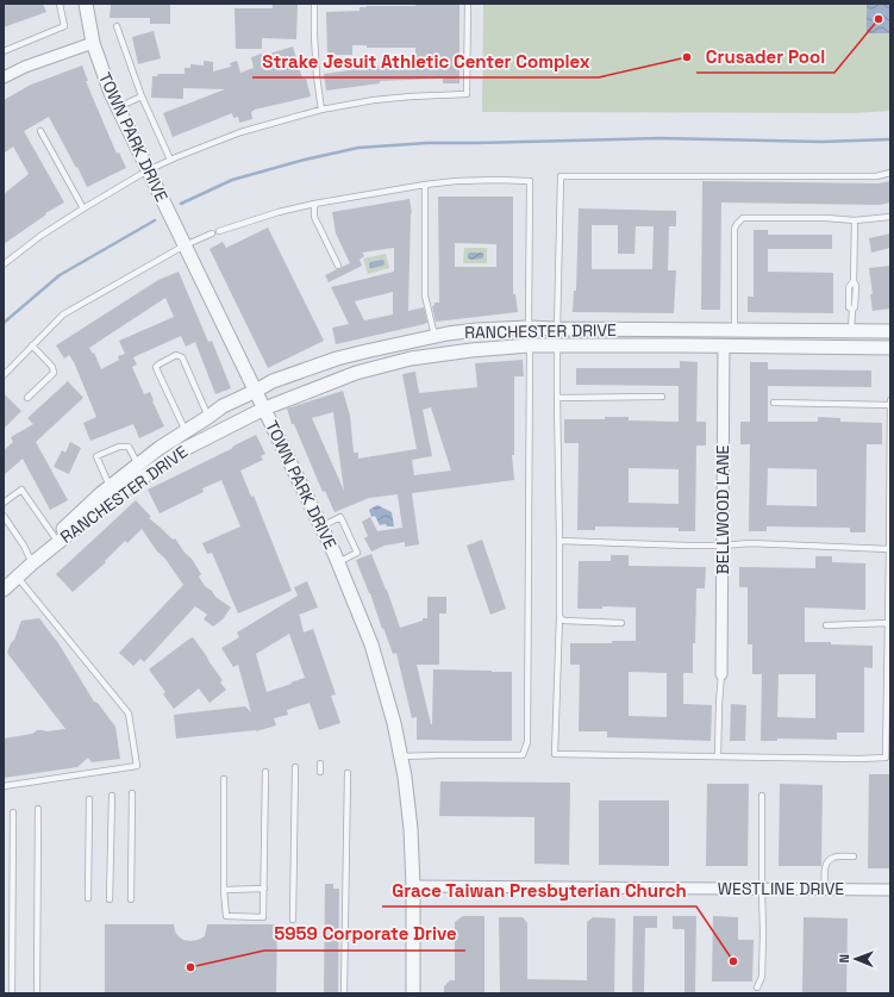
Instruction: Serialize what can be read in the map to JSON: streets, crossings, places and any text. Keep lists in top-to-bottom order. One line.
{"streets":{"street":["TOWN PARK DRIVE","RANCHESTER DRIVE","BELLWOOD LANE","WESTLINE DRIVE"]},"crossings":[["TOWN PARK DRIVE","RANCHESTER DRIVE"],["TOWN PARK DRIVE","WESTLINE DRIVE"],["RANCHESTER DRIVE","BELLWOOD LANE"]],"places":["Crusader Pool","Strake Jesuit Athletic Center Complex","Grace Taiwan Presbyterian Church","5959 Corporate Drive"],"north":"left"}
